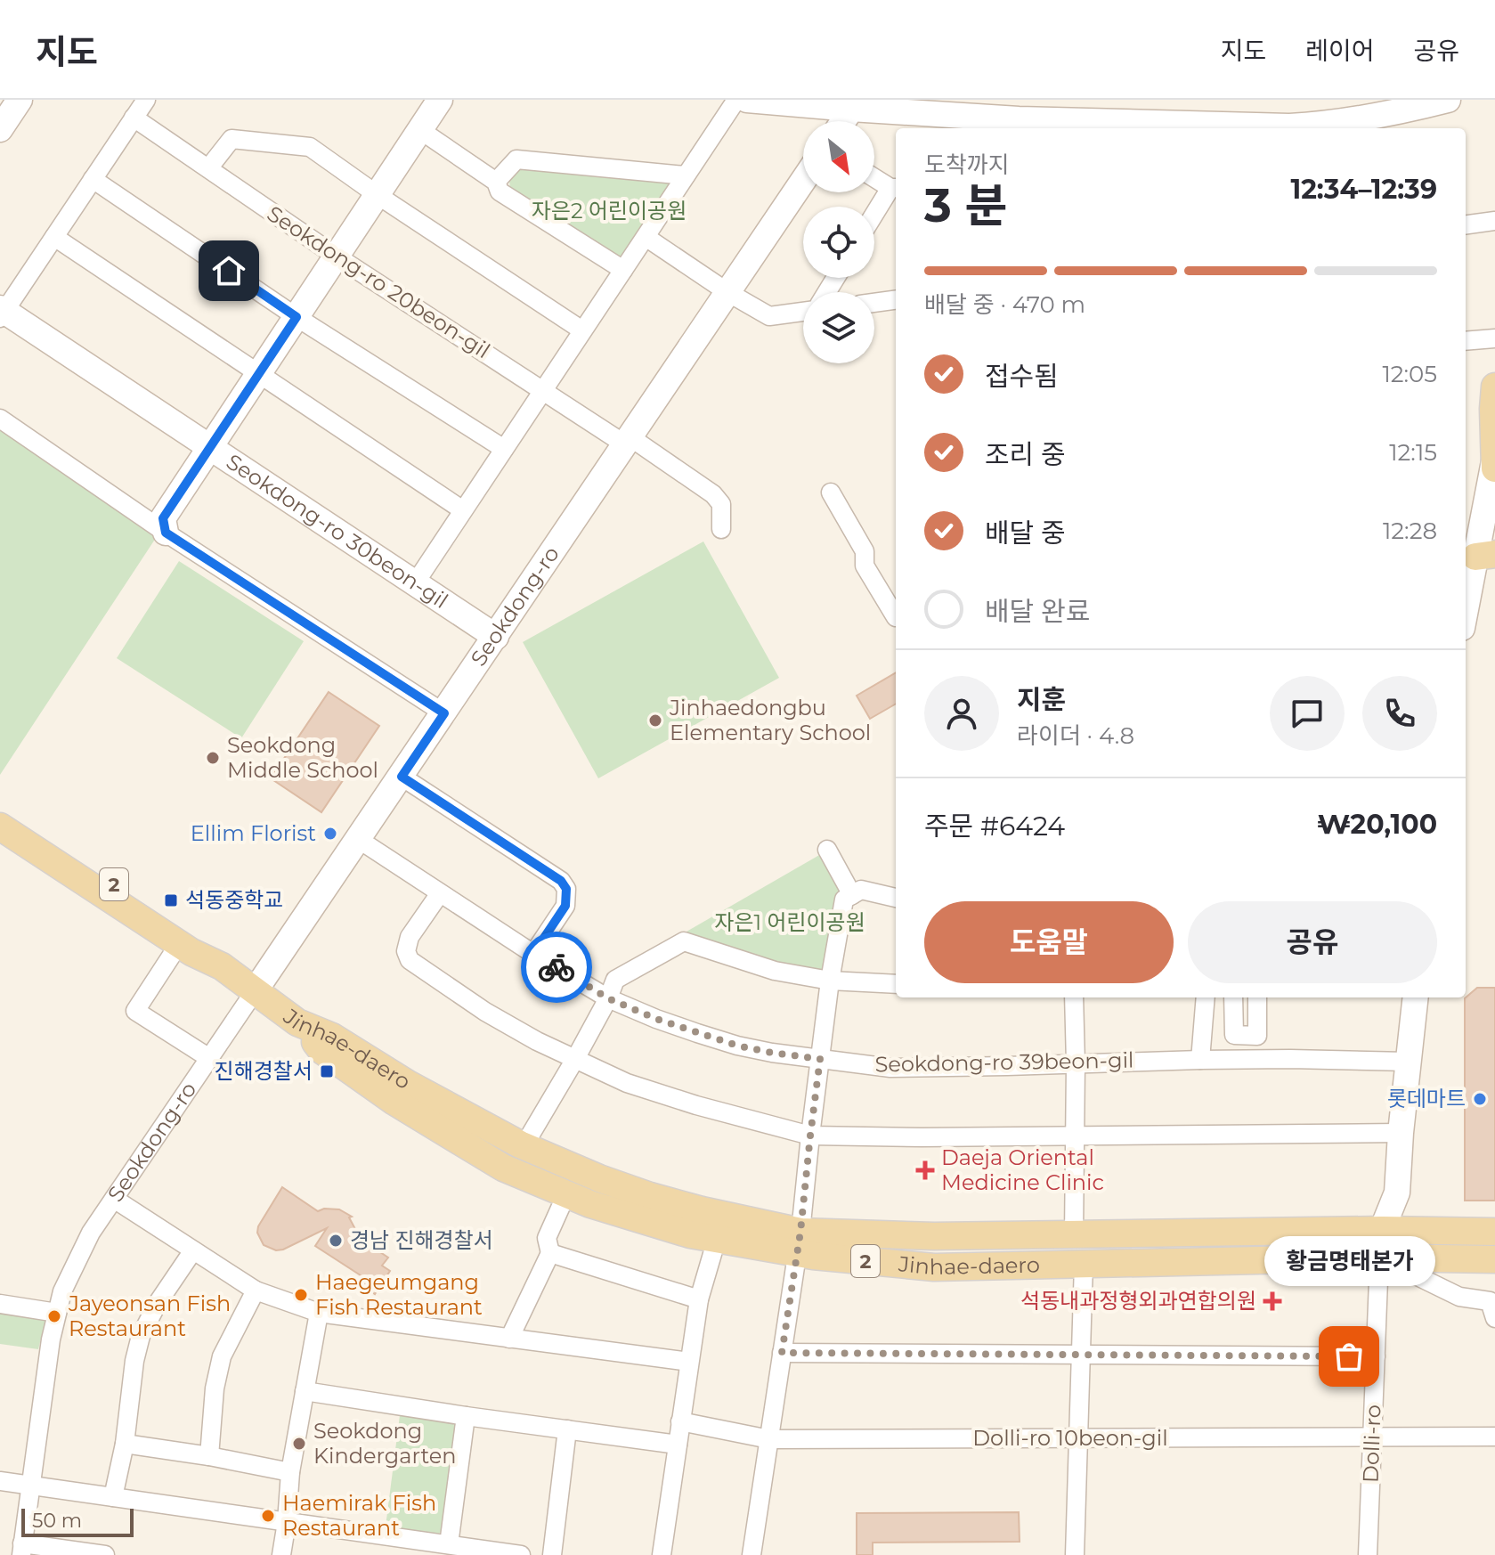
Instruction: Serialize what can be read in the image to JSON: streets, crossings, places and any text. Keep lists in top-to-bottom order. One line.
{"streets":{"main road":["2","Jinhae-daero"],"street":["Seokdong-ro 20beon-gil","Seokdong-ro 30beon-gil","Seokdong-ro","Seokdong-ro 39beon-gil","Dolli-ro 10beon-gil","Dolli-ro"]},"crossings":[["Seokdong-ro 20beon-gil","Seokdong-ro"],["Seokdong-ro 30beon-gil","Seokdong-ro"],["Seokdong-ro","2"],["Seokdong-ro","Seokdong-ro 39beon-gil"],["2","Jinhae-daero"],["Jinhae-daero","Dolli-ro"],["Dolli-ro 10beon-gil","Dolli-ro"]],"parks":["자은2 어린이공원","자은1 어린이공원"],"places":{"other":["Jinhaedongbu Elementary School","Seokdong Middle School","Ellim Florist","롯데마트","경남 진해경찰서","Haegeumgang Fish Restaurant","Jayeonsan Fish Restaurant","황금명태본가","Seokdong Kindergarten","Haemirak Fish Restaurant"],"transit":["석동중학교","진해경찰서"],"health":["Daeja Oriental Medicine Clinic","석동내과정형외과연합의원"]},"scale_bar":"50 m","north":"bottom right","page":{"header":"지도","nav":["지도","레이어","공유"],"heading":["3 분","도착까지","12:34–12:39"],"panel":["지훈","라이더 · 4.8","주문 #6424","₩20,100"],"bar":"배달 중 · 470 m","list":[["접수됨","12:05"],["조리 중","12:15"],["배달 중","12:28"],"배달 완료"],"buttons":["도움말","공유"],"bubble":"황금명태본가","scale":"50 m"}}
